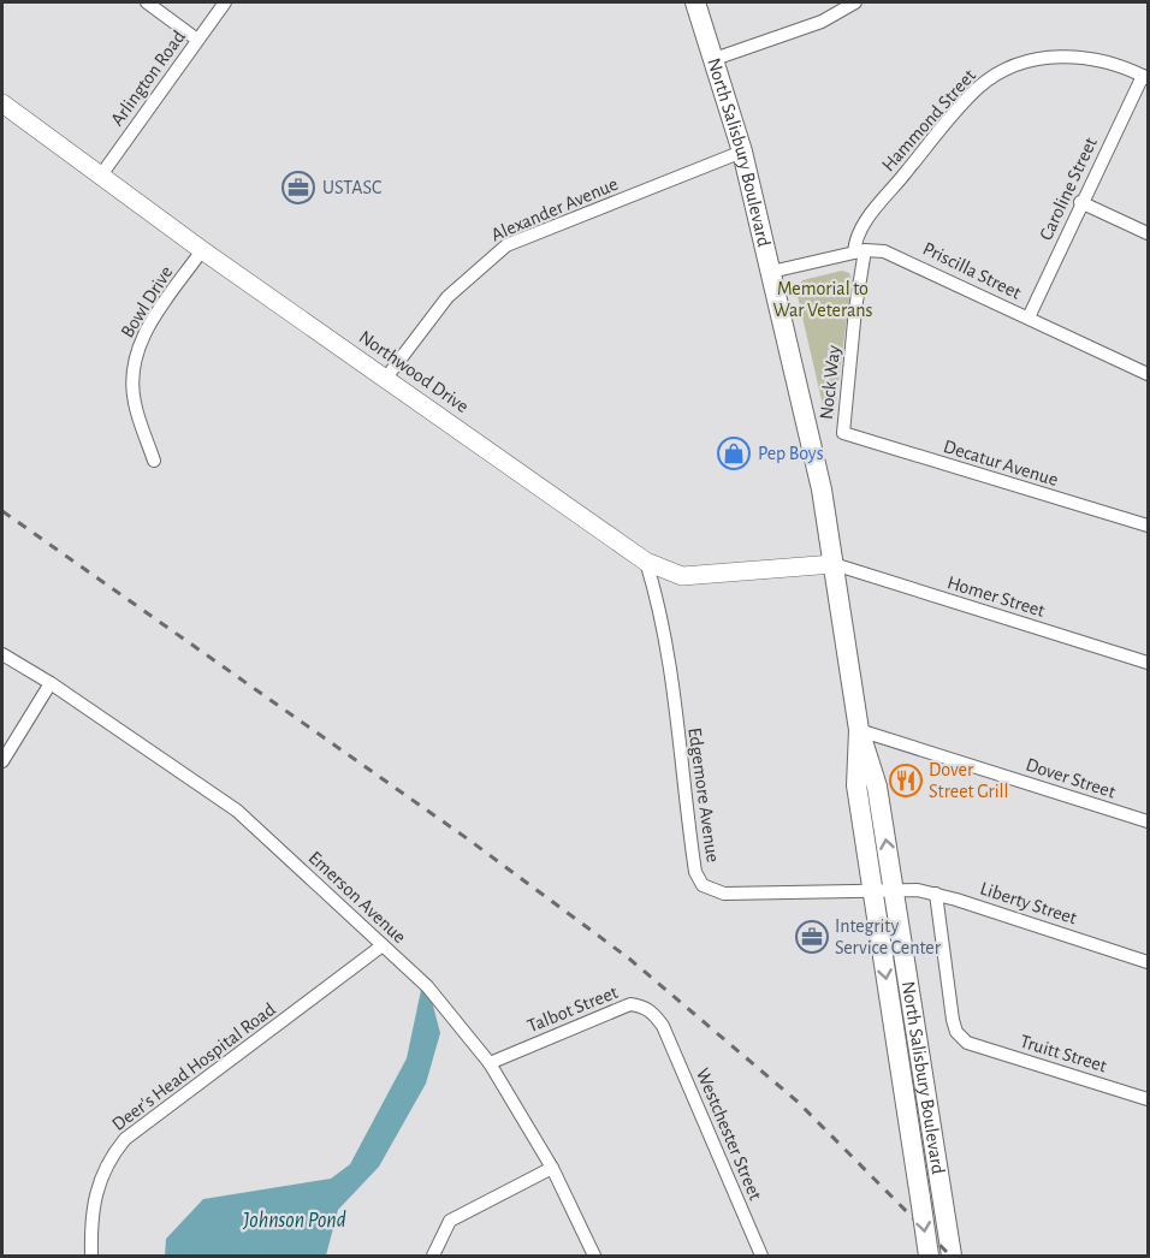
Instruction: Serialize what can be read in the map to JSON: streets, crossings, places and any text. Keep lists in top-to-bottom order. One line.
{"streets":{"main road":["North Salisbury Boulevard"],"street":["Arlington Road","Hammond Street","Caroline Street","Alexander Avenue","Priscilla Street","Bowl Drive","Northwood Drive","Nock Way","Decatur Avenue","Homer Street","Dover Street","Edgemore Avenue","Emerson Avenue","Liberty Street","Talbot Street","Truitt Street","Deer's Head Hospital Road","Westchester Street"]},"crossings":[["Arlington Road","Northwood Drive"],["Hammond Street","Caroline Street"],["Hammond Street","Priscilla Street"],["Hammond Street","Nock Way"],["North Salisbury Boulevard","Alexander Avenue"],["North Salisbury Boulevard","Priscilla Street"],["North Salisbury Boulevard","Northwood Drive"],["North Salisbury Boulevard","Homer Street"],["North Salisbury Boulevard","Dover Street"],["North Salisbury Boulevard","Edgemore Avenue"],["North Salisbury Boulevard","Liberty Street"],["Caroline Street","Priscilla Street"],["Alexander Avenue","Northwood Drive"],["Priscilla Street","Nock Way"],["Bowl Drive","Northwood Drive"],["Northwood Drive","Homer Street"],["Northwood Drive","Edgemore Avenue"],["Nock Way","Decatur Avenue"],["Edgemore Avenue","Liberty Street"],["Emerson Avenue","Talbot Street"],["Emerson Avenue","Deer's Head Hospital Road"],["Liberty Street","Truitt Street"],["Talbot Street","Westchester Street"]],"water":["Johnson Pond"],"parks":["Memorial to War Veterans"],"places":{"office":["USTASC","Integrity Service Center"],"shop":["Pep Boys"],"restaurant":["Dover Street Grill"]}}
